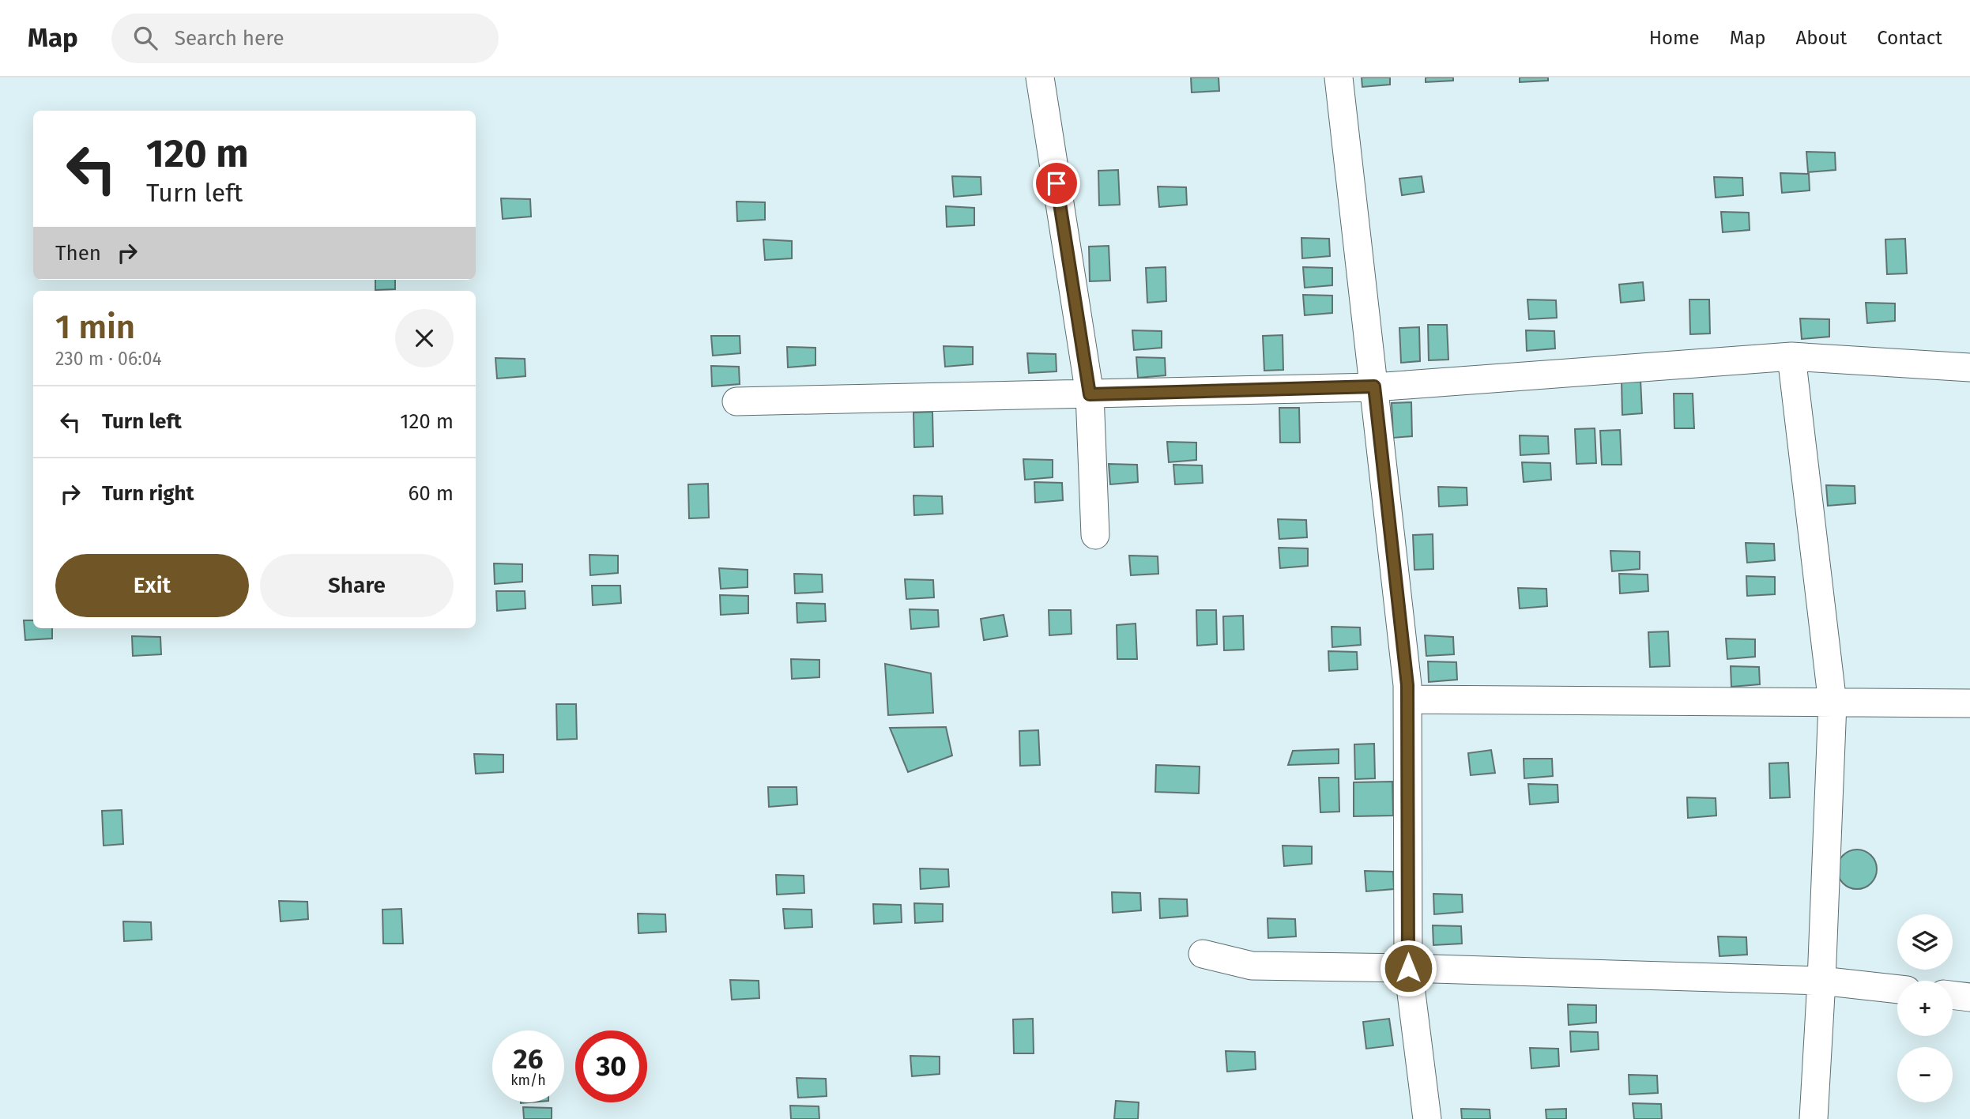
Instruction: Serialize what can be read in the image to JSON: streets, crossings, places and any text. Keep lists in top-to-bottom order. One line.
{"page":{"header":"Map","search":"Search here","nav":["Home","Map","About","Contact"],"turn":["120 m","Turn left"],"then":"Then","heading":["1 min","230 m · 06:04"],"list":[{"name":"Turn left","value":"120 m"},{"name":"Turn right","value":"60 m"}],"buttons":["Exit","Share"],"map_buttons":["+","−"],"speed":"26 km/h","limit":"30"}}
